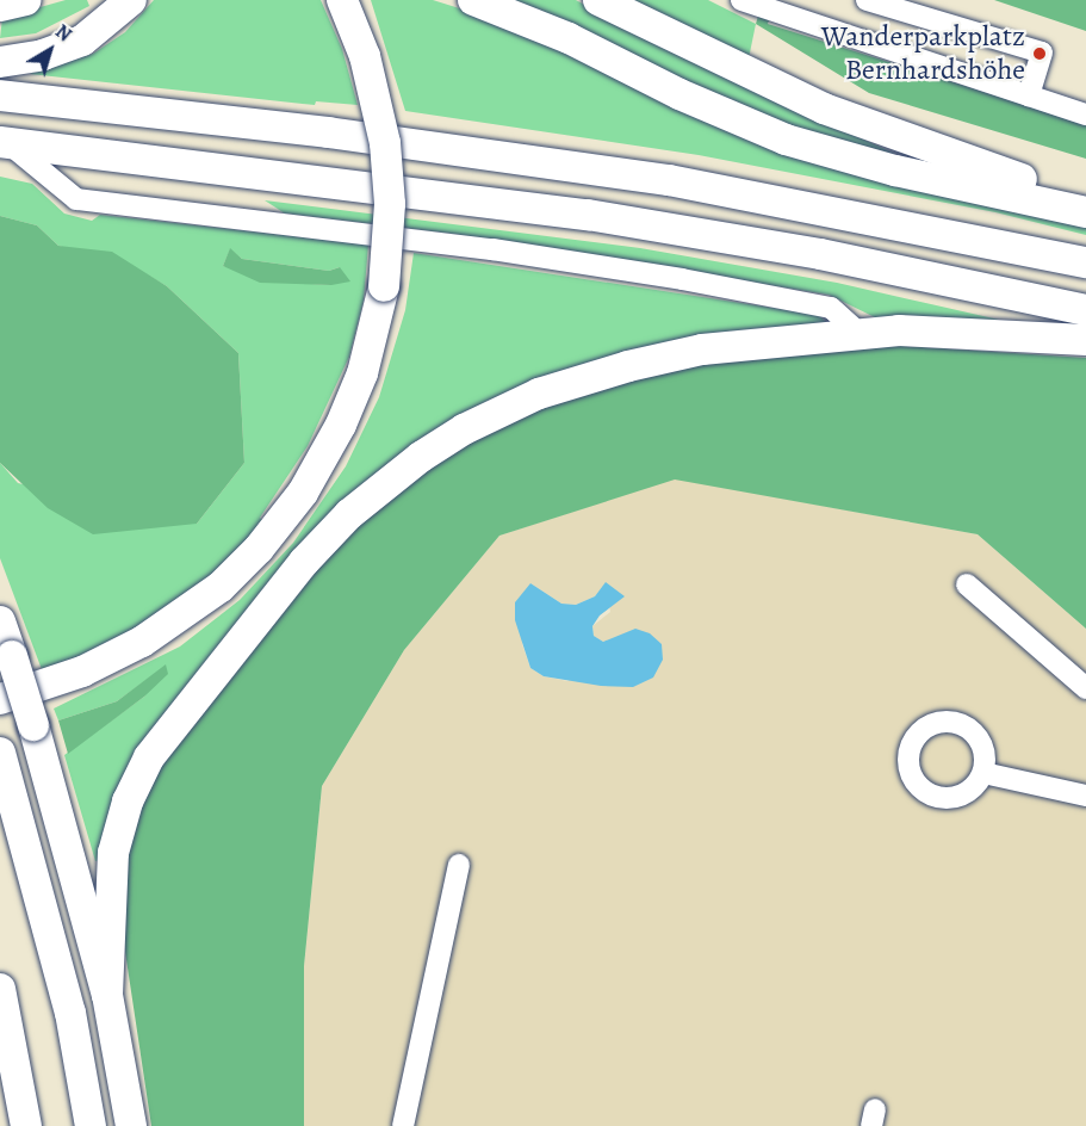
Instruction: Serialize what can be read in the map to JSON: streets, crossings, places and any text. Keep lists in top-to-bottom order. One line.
{"places":["Wanderparkplatz Bernhardshöhe"],"north":"top right"}
